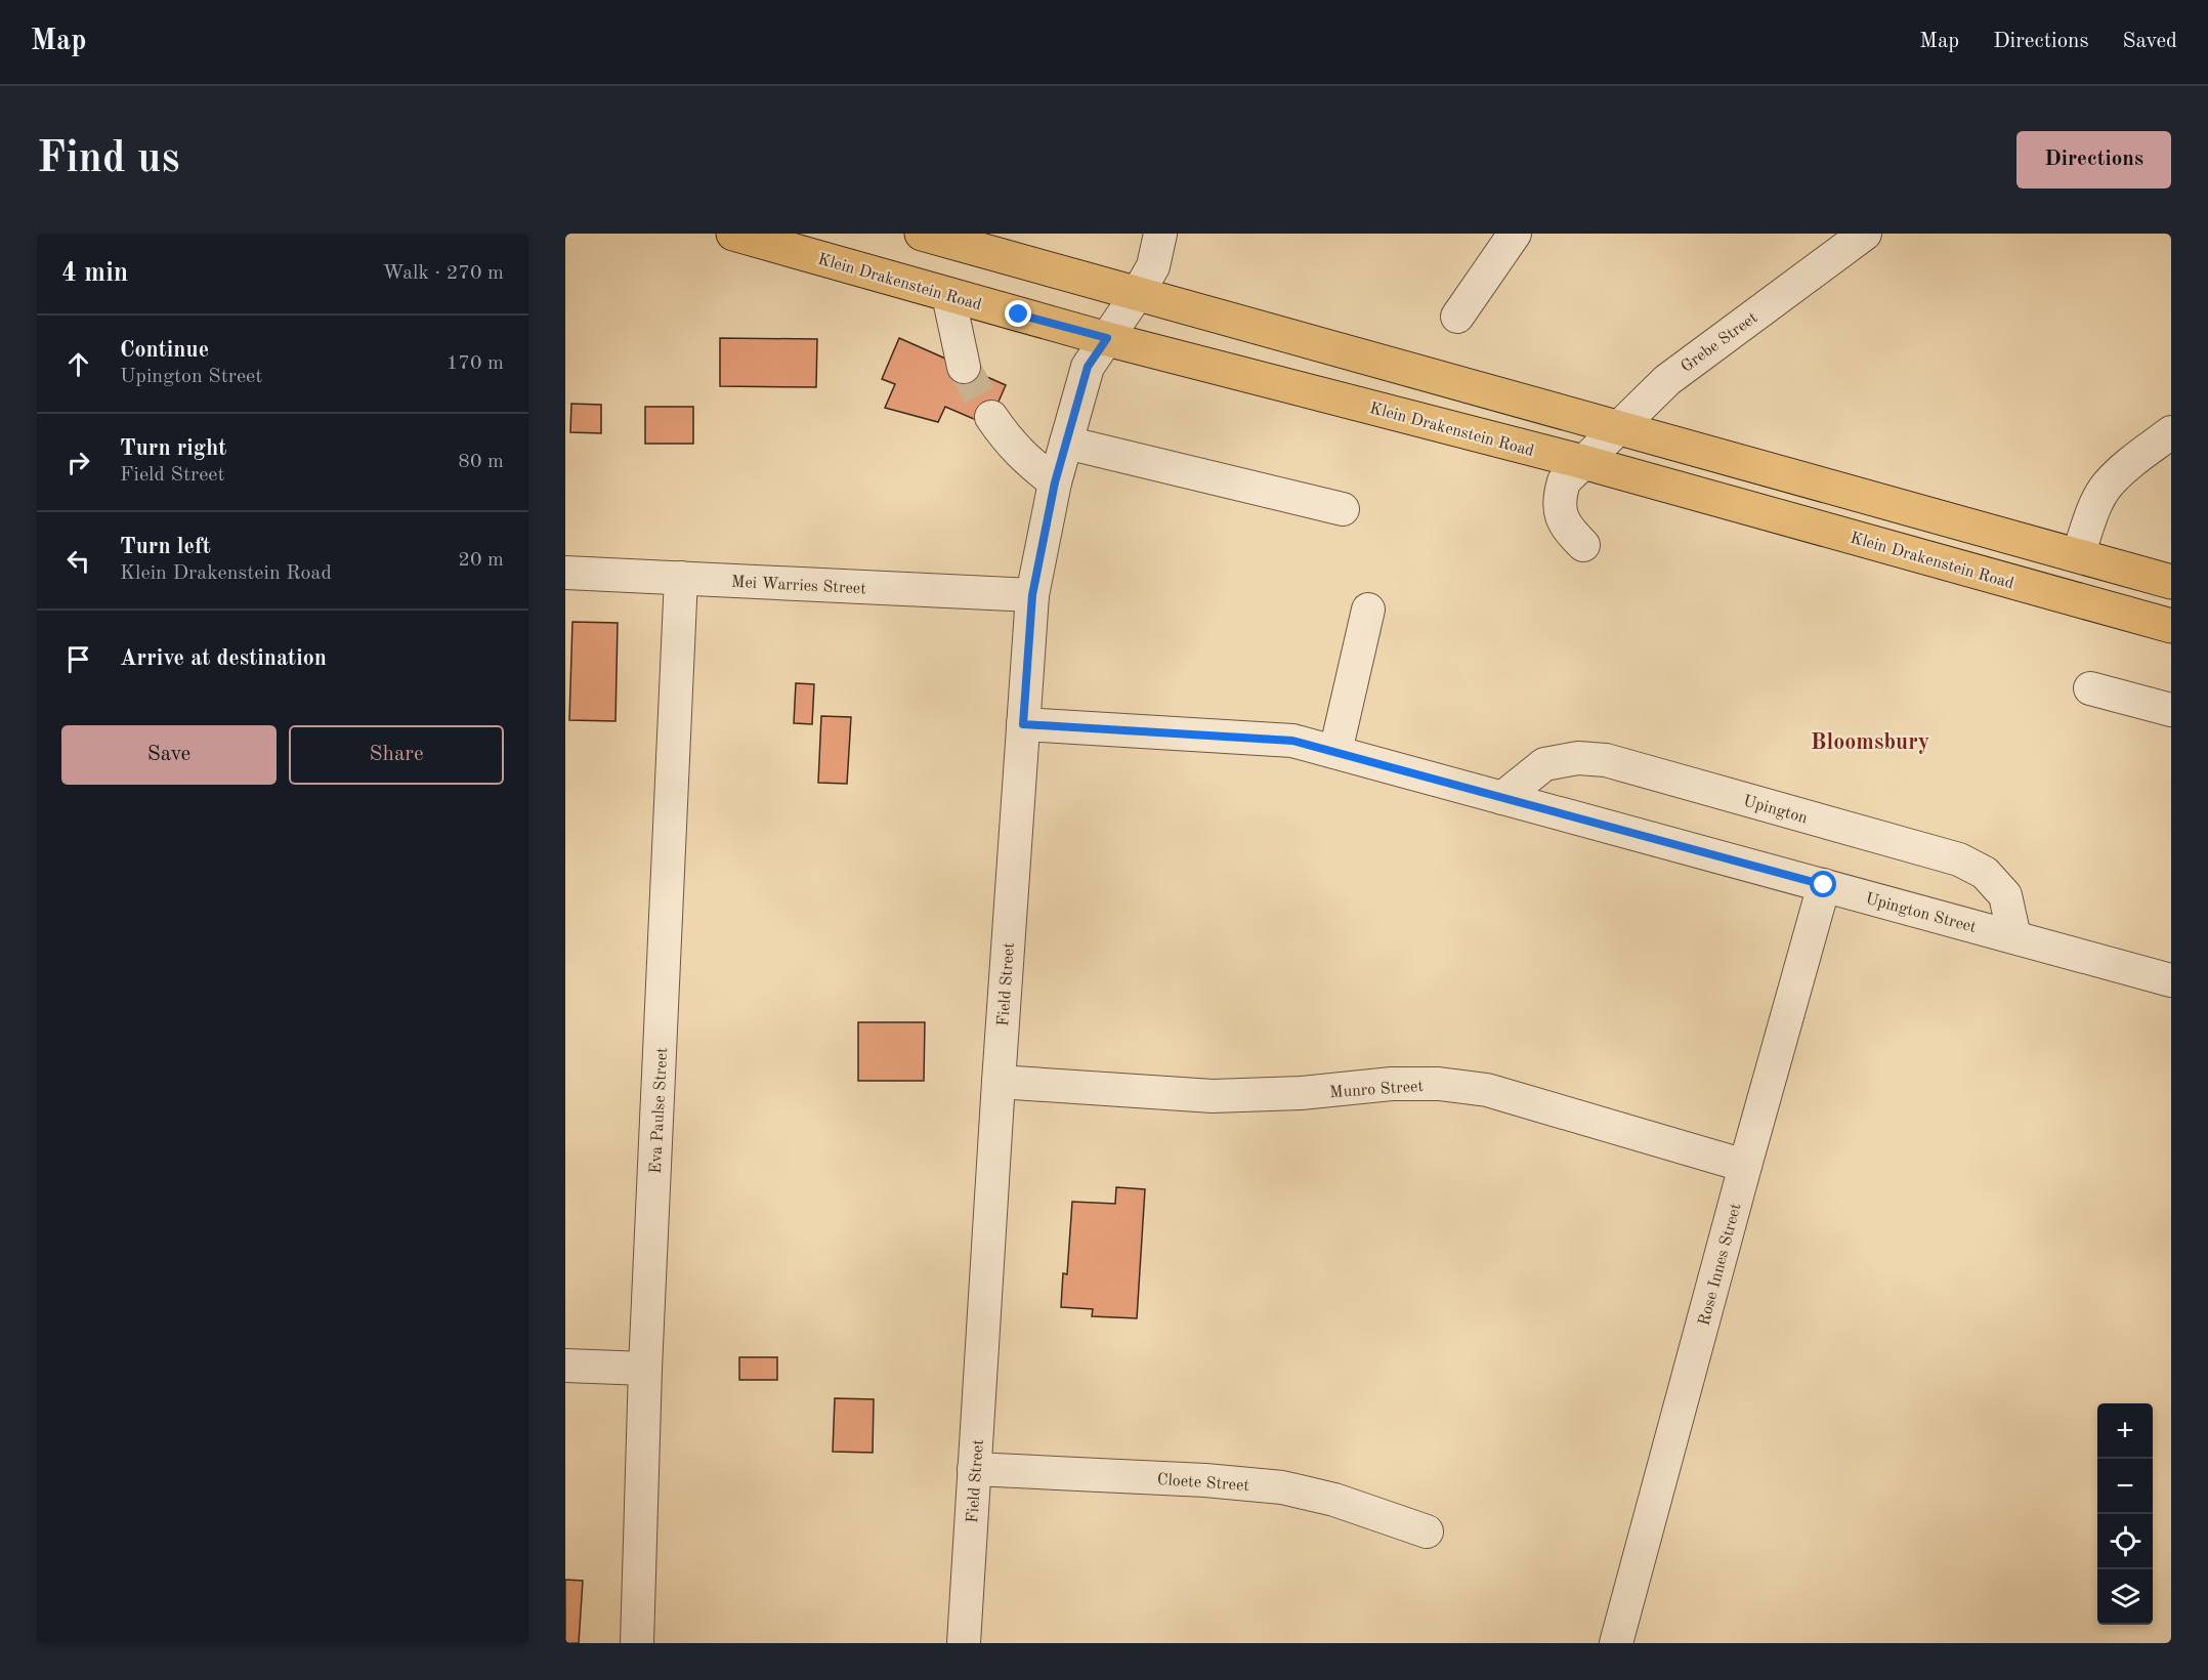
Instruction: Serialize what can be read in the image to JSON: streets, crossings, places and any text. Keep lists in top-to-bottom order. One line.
{"streets":{"main road":["Klein Drakenstein Road"],"street":["Grebe Street","Mei Warries Street","Upington","Upington Street","Field Street","Munro Street","Eva Paulse Street","Rose Innes Street","Cloete Street"]},"crossings":[["Klein Drakenstein Road","Grebe Street"],["Klein Drakenstein Road","Field Street"],["Mei Warries Street","Field Street"],["Mei Warries Street","Eva Paulse Street"],["Upington","Upington Street"],["Upington Street","Field Street"],["Upington Street","Rose Innes Street"],["Field Street","Munro Street"],["Field Street","Cloete Street"],["Munro Street","Rose Innes Street"]],"districts":["Bloomsbury"],"page":{"header":"Map","nav":["Map","Directions","Saved"],"buttons":["Directions",["Save","Share"]],"title":"Find us","heading":["4 min","Walk · 270 m"],"list":[["Continue","Upington Street","170 m"],["Turn right","Field Street","80 m"],["Turn left","Klein Drakenstein Road","20 m"],"Arrive at destination"],"map_buttons":["+","−"]}}
